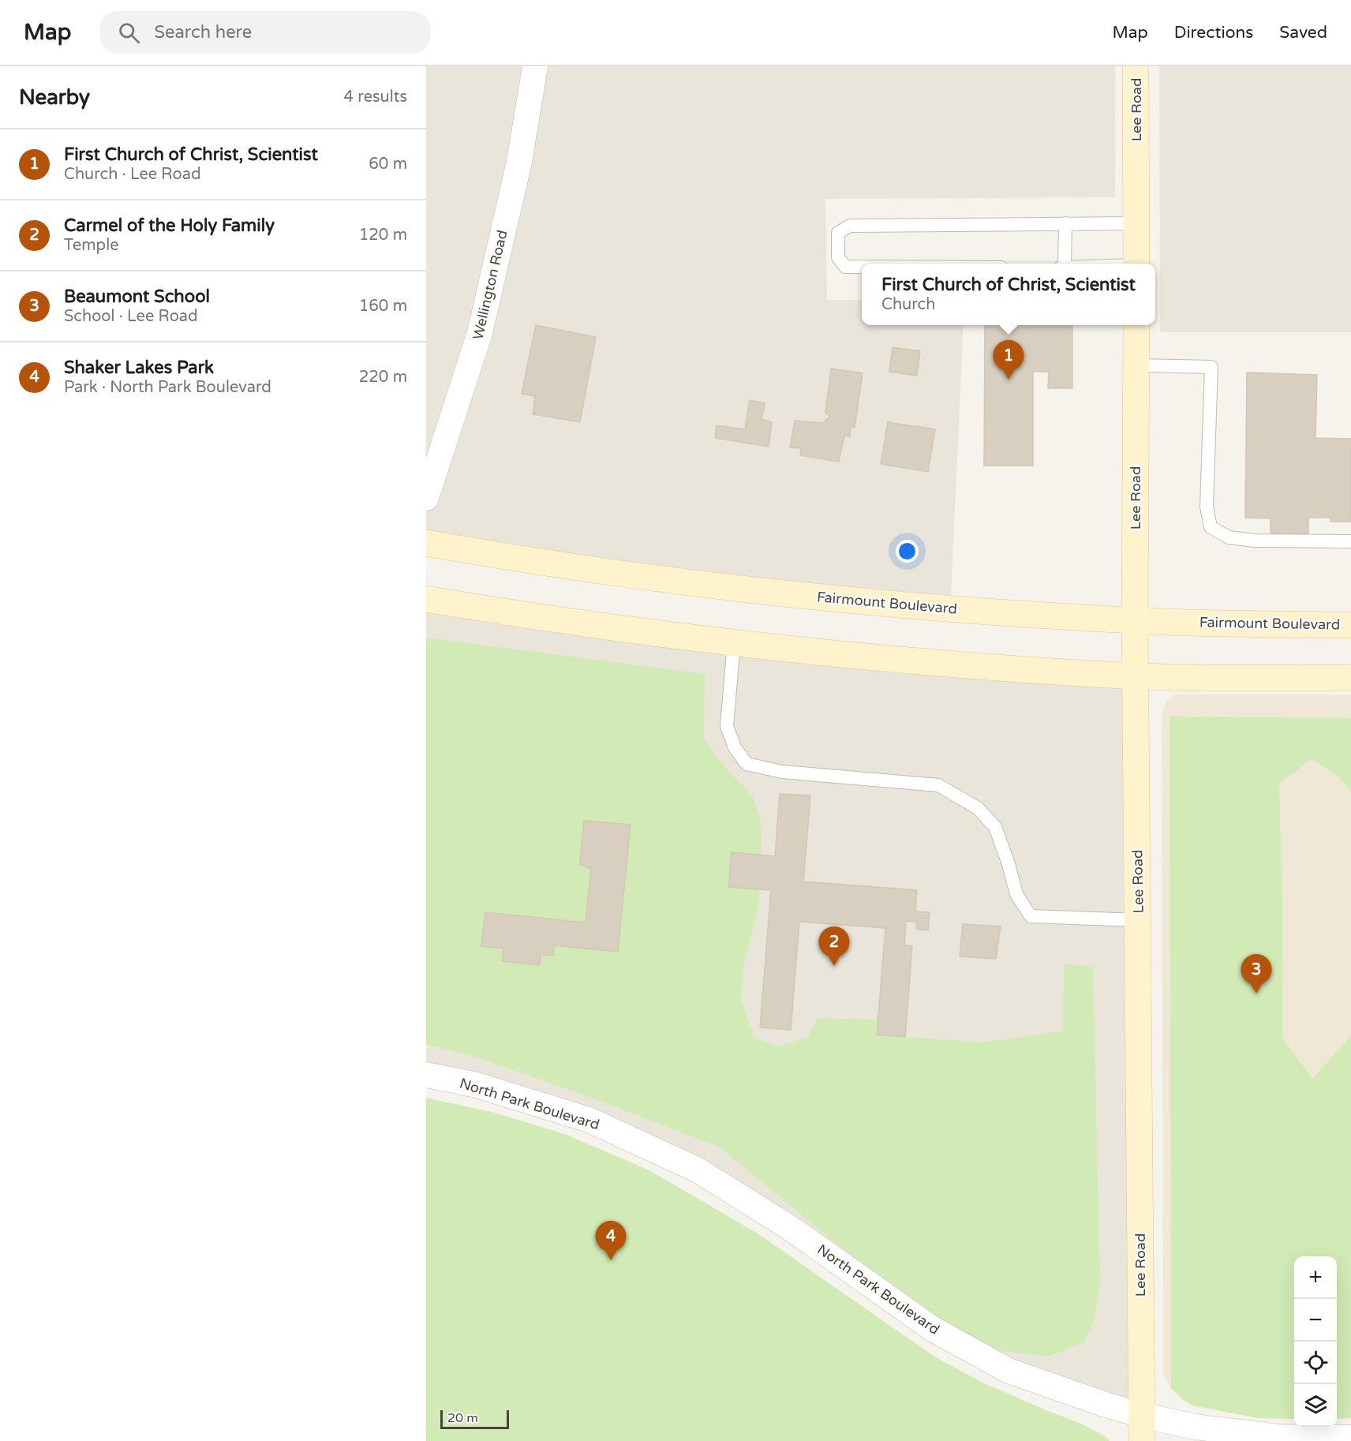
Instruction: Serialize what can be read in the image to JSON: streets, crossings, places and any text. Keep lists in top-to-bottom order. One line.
{"streets":{"main road":["Lee Road","Fairmount Boulevard"],"street":["Wellington Road","North Park Boulevard"]},"crossings":[["Lee Road","Fairmount Boulevard"],["Lee Road","North Park Boulevard"]],"scale_bar":"20 m","page":{"header":"Map","search":"Search here","nav":["Map","Directions","Saved"],"heading":["Nearby","4 results"],"list":[{"mark":"1","name":"First Church of Christ, Scientist","note":"Church · Lee Road","value":"60 m"},{"mark":"2","name":"Carmel of the Holy Family","note":"Temple","value":"120 m"},{"mark":"3","name":"Beaumont School","note":"School · Lee Road","value":"160 m"},{"mark":"4","name":"Shaker Lakes Park","note":"Park · North Park Boulevard","value":"220 m"}],"popup":["First Church of Christ, Scientist","Church"],"pins":["1","2","3","4"],"map_buttons":["+","−"],"scale":"20 m"}}
